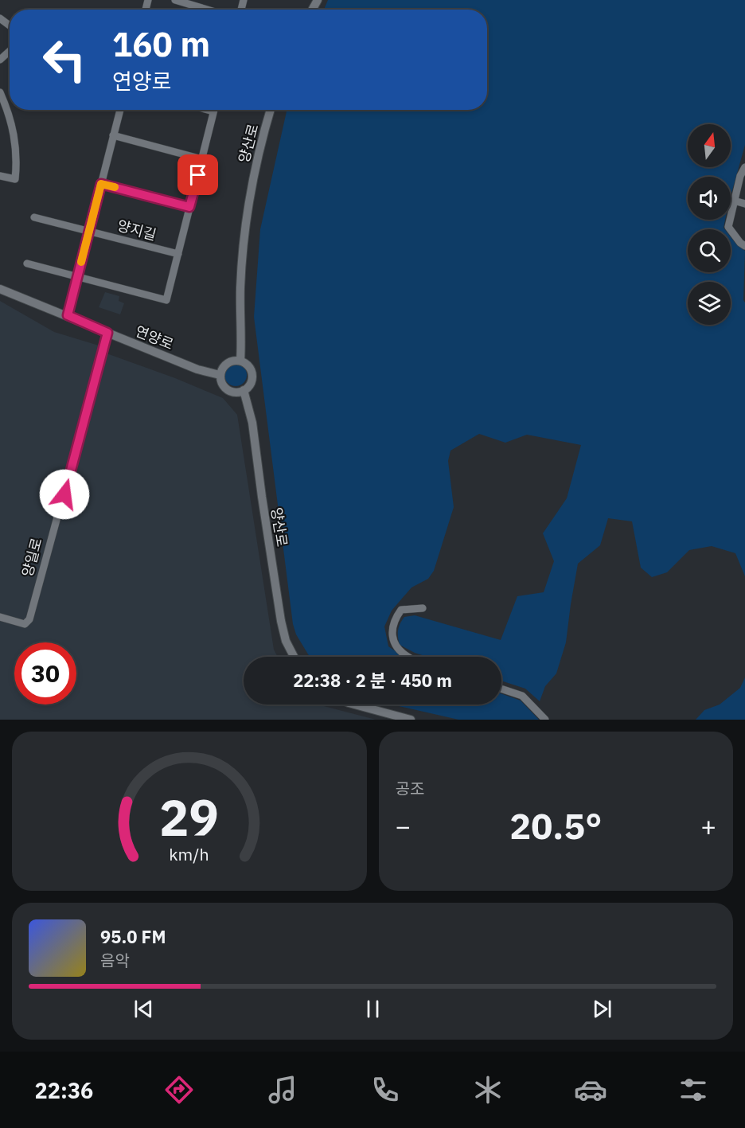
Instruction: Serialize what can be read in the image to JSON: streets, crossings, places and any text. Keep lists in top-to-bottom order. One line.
{"streets":{"street":["양산로","양지길","연양로","양일로"]},"crossings":[["양산로","연양로"],["연양로","양일로"]],"north":"top","page":{"turn":["160 m","연양로"],"limit":"30","trip":"22:38 · 2 분 · 450 m","tile":"공조","heat":["−","20.5°","+"],"song":["95.0 FM","음악"],"tabs":"22:36","gauge":["29","km/h"]}}
